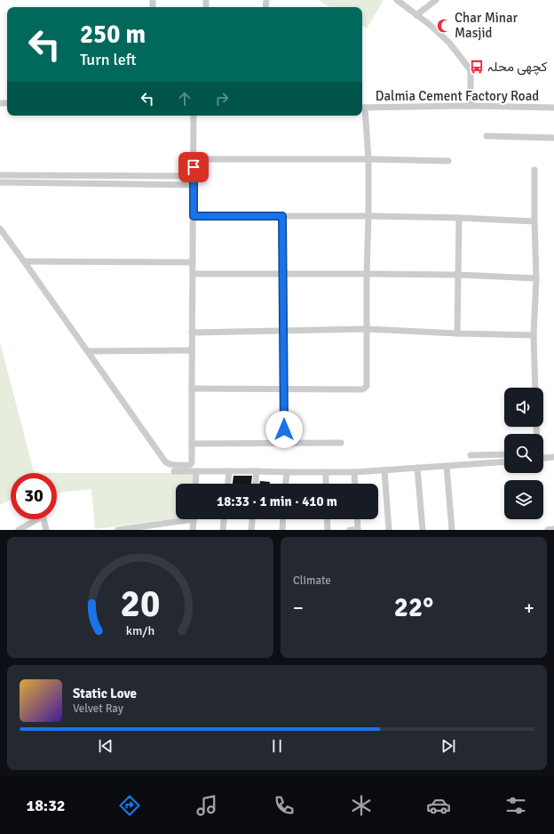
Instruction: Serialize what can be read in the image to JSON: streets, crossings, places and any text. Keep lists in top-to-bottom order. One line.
{"streets":{"street":["Dalmia Cement Factory Road"]},"places":{"mosque":["Char Minar Masjid"],"bus stop":["کچھی محلہ"]},"page":{"turn":["250 m","Turn left"],"limit":"30","trip":"18:33 · 1 min · 410 m","tile":"Climate","heat":["−","22°","+"],"song":["Static Love","Velvet Ray"],"tabs":"18:32","gauge":["20","km/h"]}}
